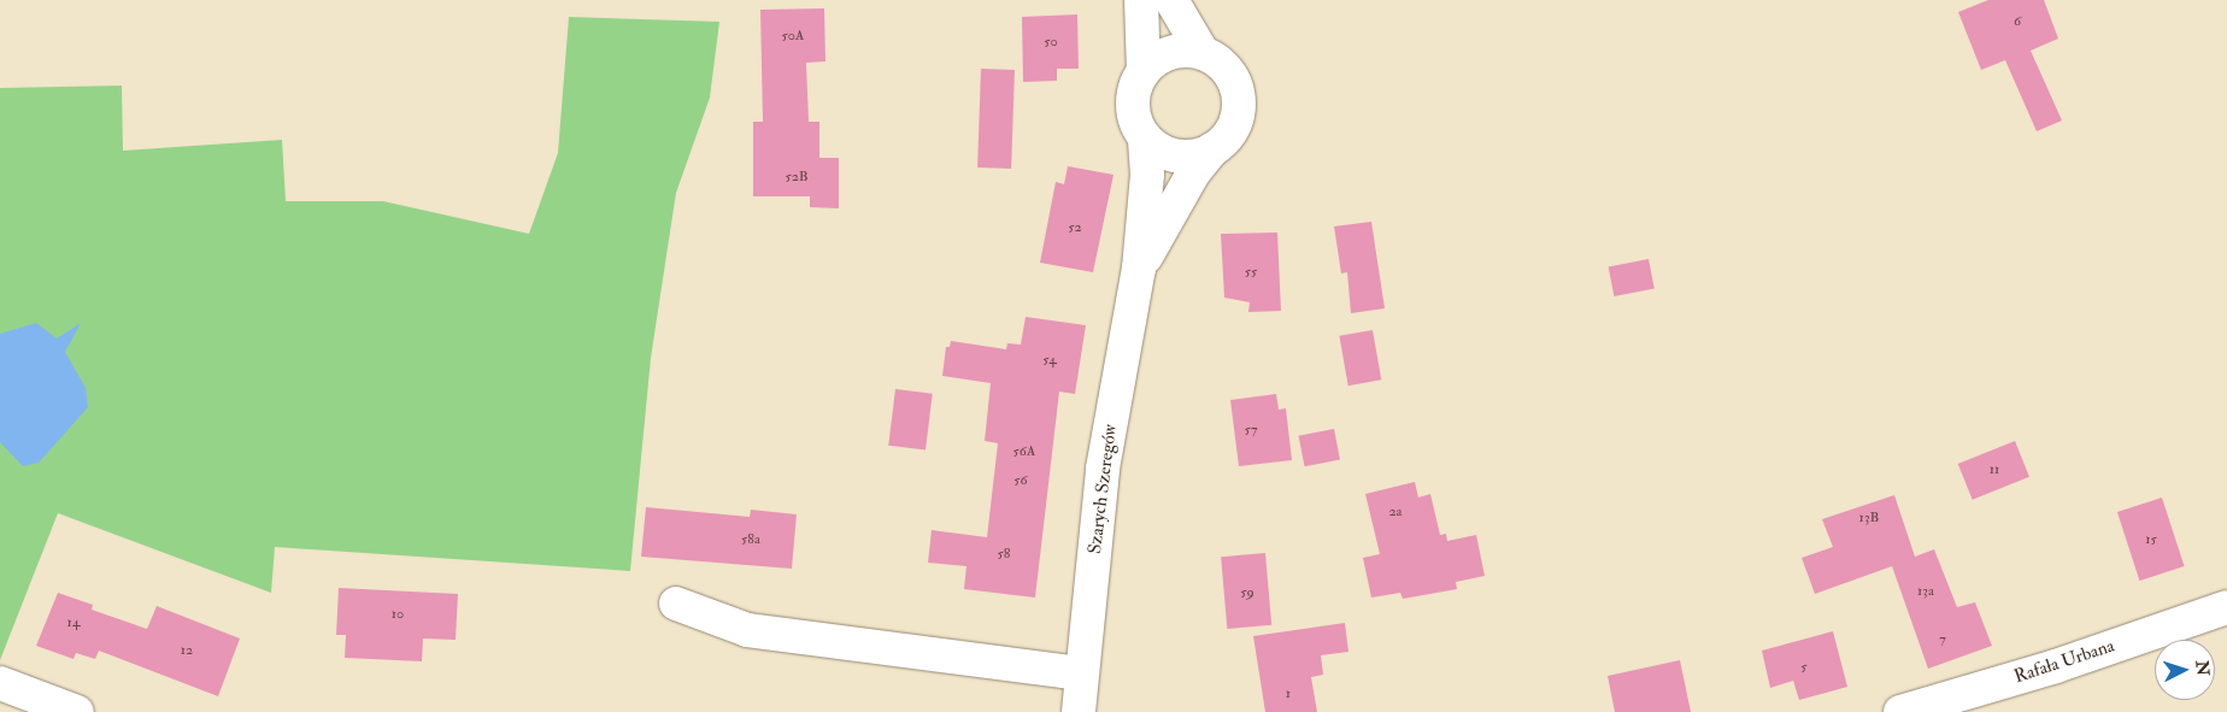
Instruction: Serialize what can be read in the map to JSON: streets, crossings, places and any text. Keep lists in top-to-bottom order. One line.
{"streets":{"street":["Szarych Szeregów","Rafała Urbana"]},"house_numbers":["6","50A","50","52B","52","55","54","57","56A","11","56","2a","13B","58a","15","58","13a","59","10","14","7","12","5","1"],"north":"right"}
